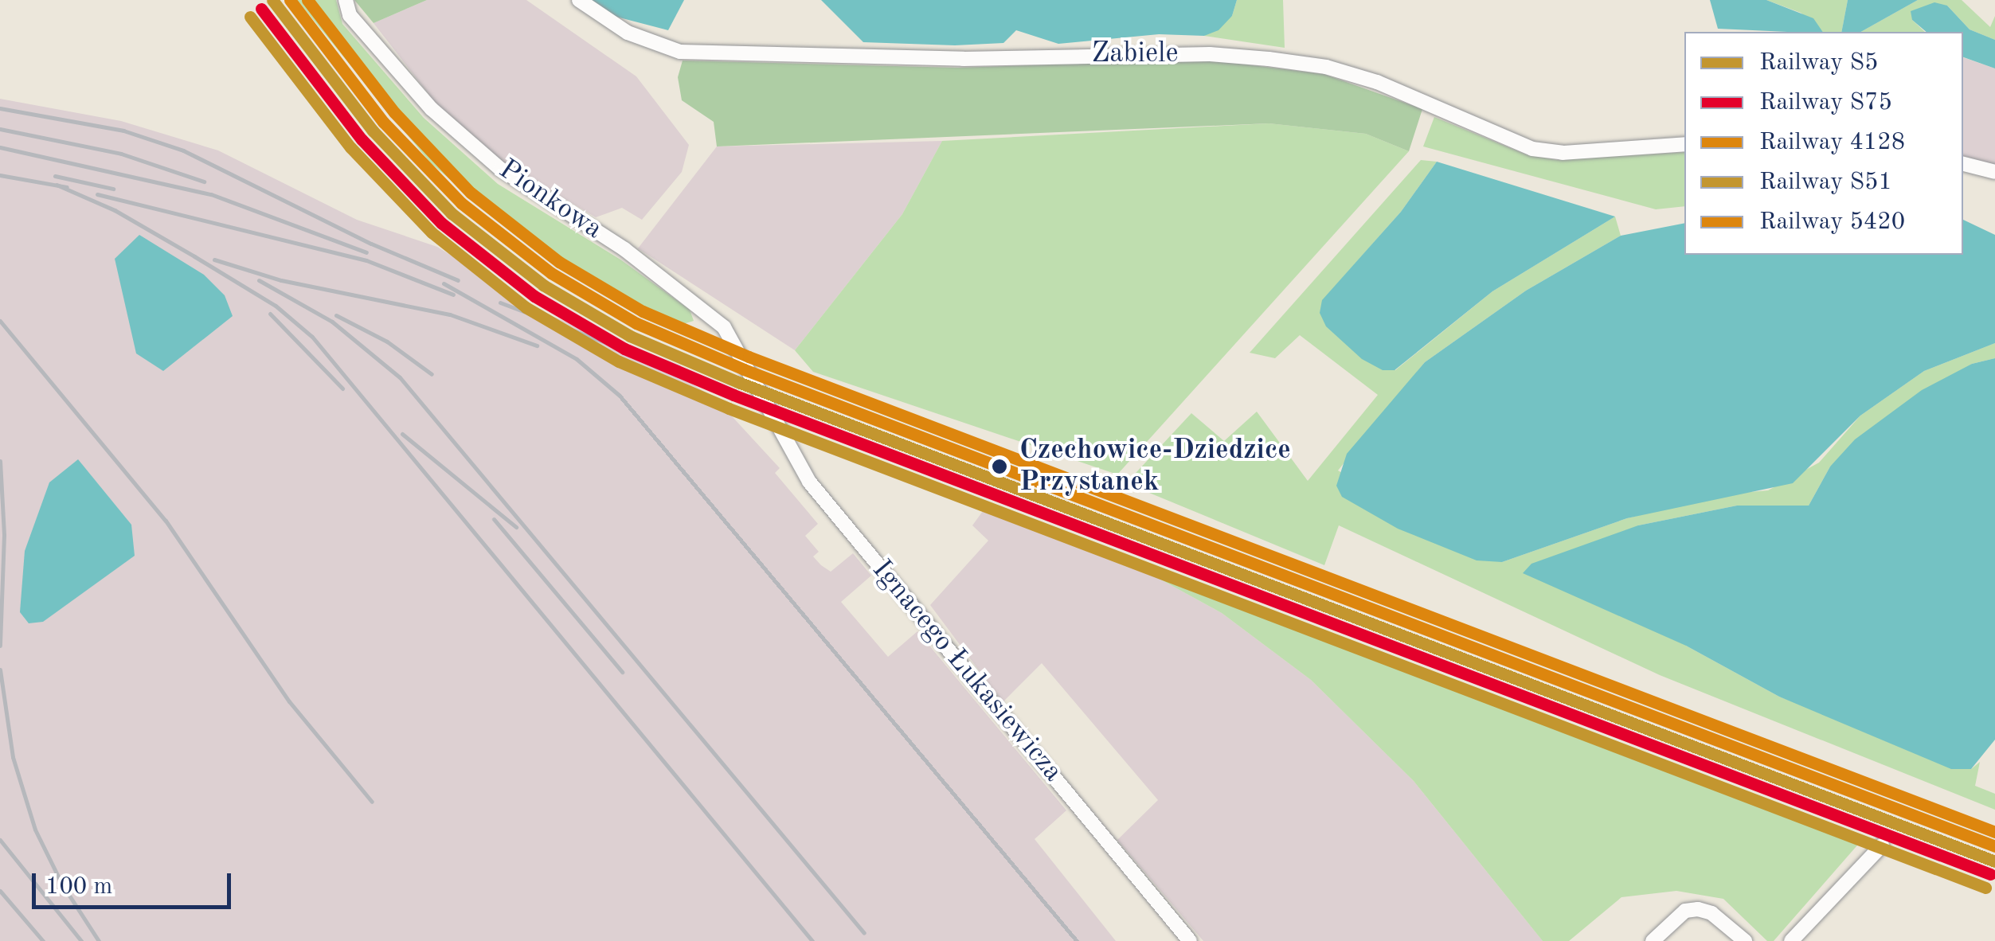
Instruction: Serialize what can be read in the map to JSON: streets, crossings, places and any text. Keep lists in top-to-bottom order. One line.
{"streets":{"street":["Zabiele","Pionkowa","Ignacego Łukasiewicza"]},"crossings":[["Pionkowa","Ignacego Łukasiewicza"]],"places":["Czechowice-Dziedzice Przystanek"],"lines":["rail line S5","rail line 4128","rail line 5420","rail line S75","rail line S51"],"legend":["Railway S5","Railway S75","Railway 4128","Railway S51","Railway 5420"],"scale_bar":"100 m"}
